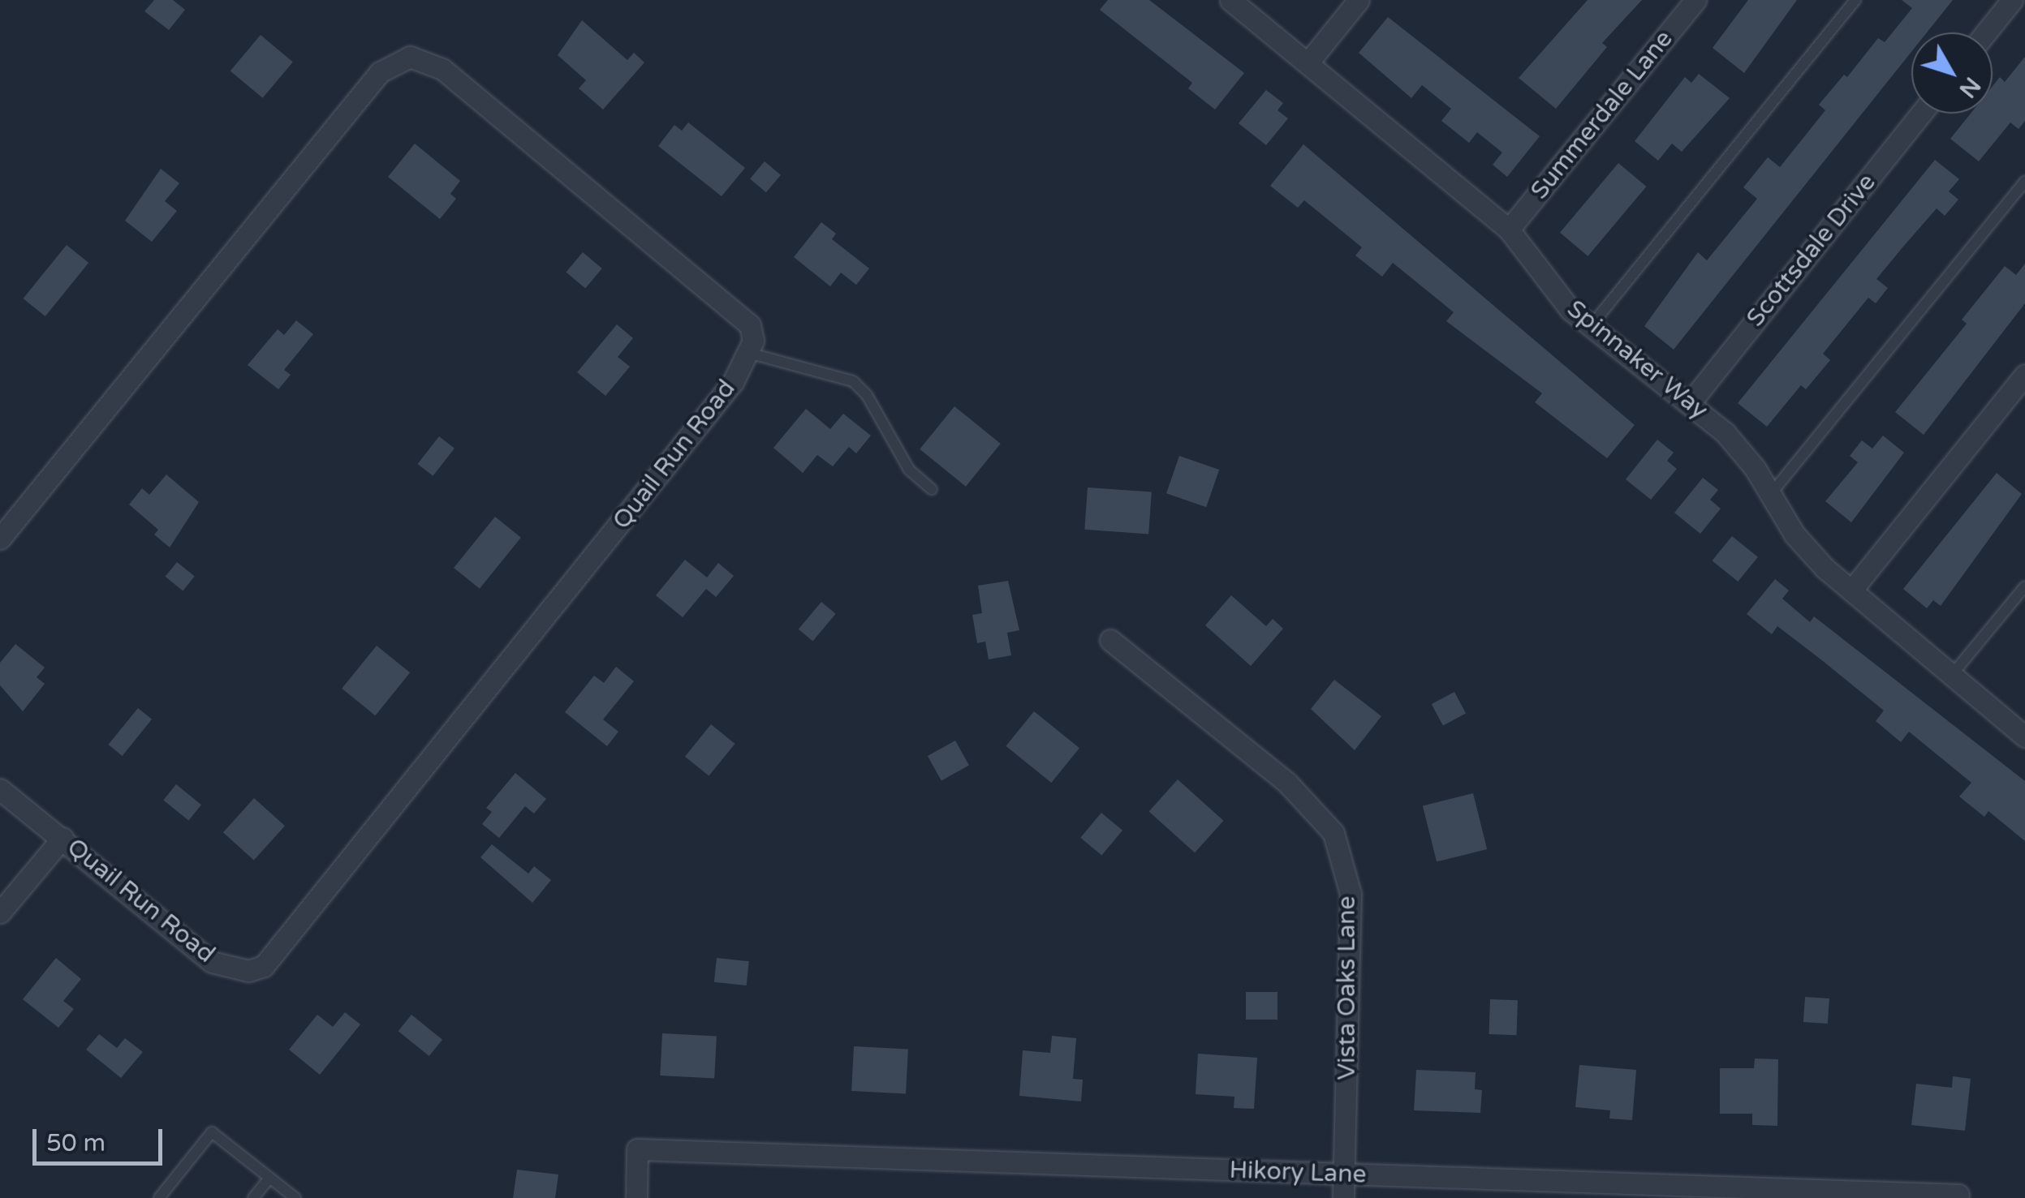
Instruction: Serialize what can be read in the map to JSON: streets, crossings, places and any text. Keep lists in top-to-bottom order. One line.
{"streets":{"street":["Summerdale Lane","Scottsdale Drive","Spinnaker Way","Quail Run Road","Vista Oaks Lane","Hikory Lane"]},"crossings":[["Summerdale Lane","Spinnaker Way"],["Scottsdale Drive","Spinnaker Way"],["Vista Oaks Lane","Hikory Lane"]],"scale_bar":"50 m","north":"bottom right"}
